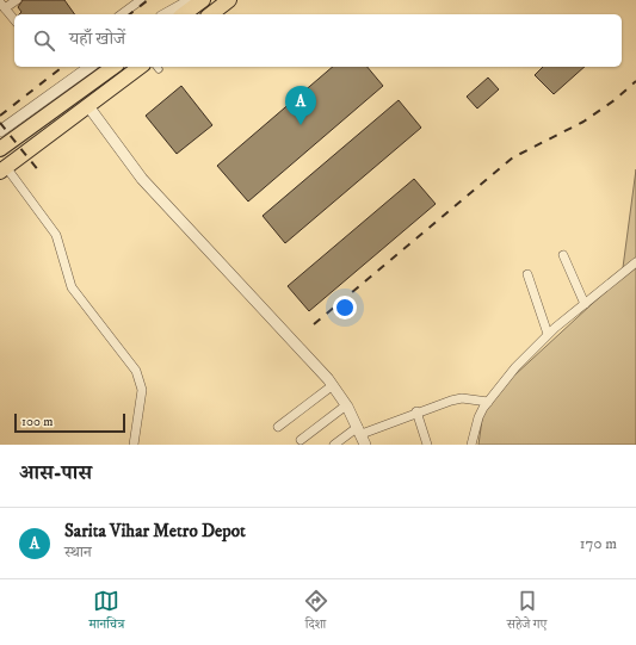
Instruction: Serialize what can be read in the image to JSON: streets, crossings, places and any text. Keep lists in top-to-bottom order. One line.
{"scale_bar":"100 m","page":{"search":"यहाँ खोजें","pins":"A","scale":"100 m","heading":"आस-पास","list":[{"mark":"A","name":"Sarita Vihar Metro Depot","note":"स्थान","value":"170 m"}],"nav":["मानचित्र","दिशा","सहेजे गए"]}}
